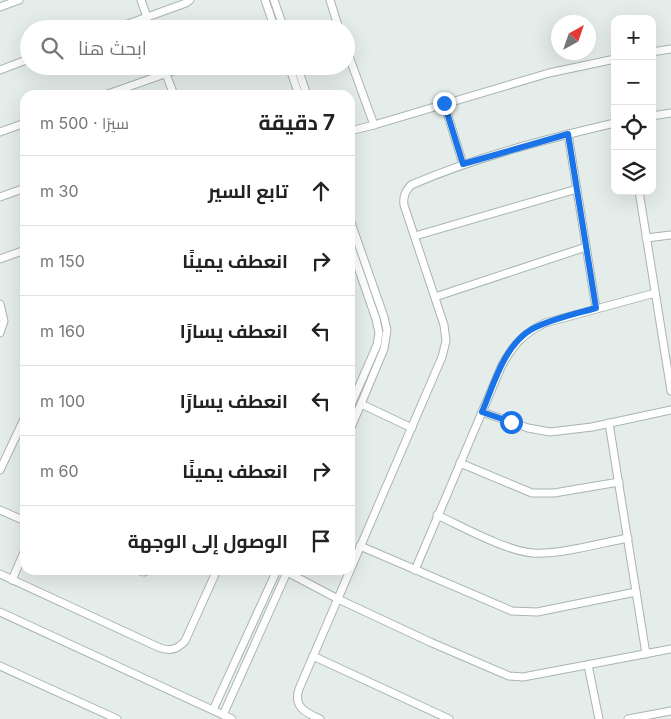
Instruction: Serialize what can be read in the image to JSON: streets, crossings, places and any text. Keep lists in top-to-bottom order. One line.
{"north":"top right","page":{"map_buttons":["+","−"],"search":"ابحث هنا","heading":["7 دقيقة","سيرًا · 500 m"],"list":[["تابع السير","30 m"],["انعطف يمينًا","150 m"],["انعطف يسارًا","160 m"],["انعطف يسارًا","100 m"],["انعطف يمينًا","60 m"],"الوصول إلى الوجهة"]}}
